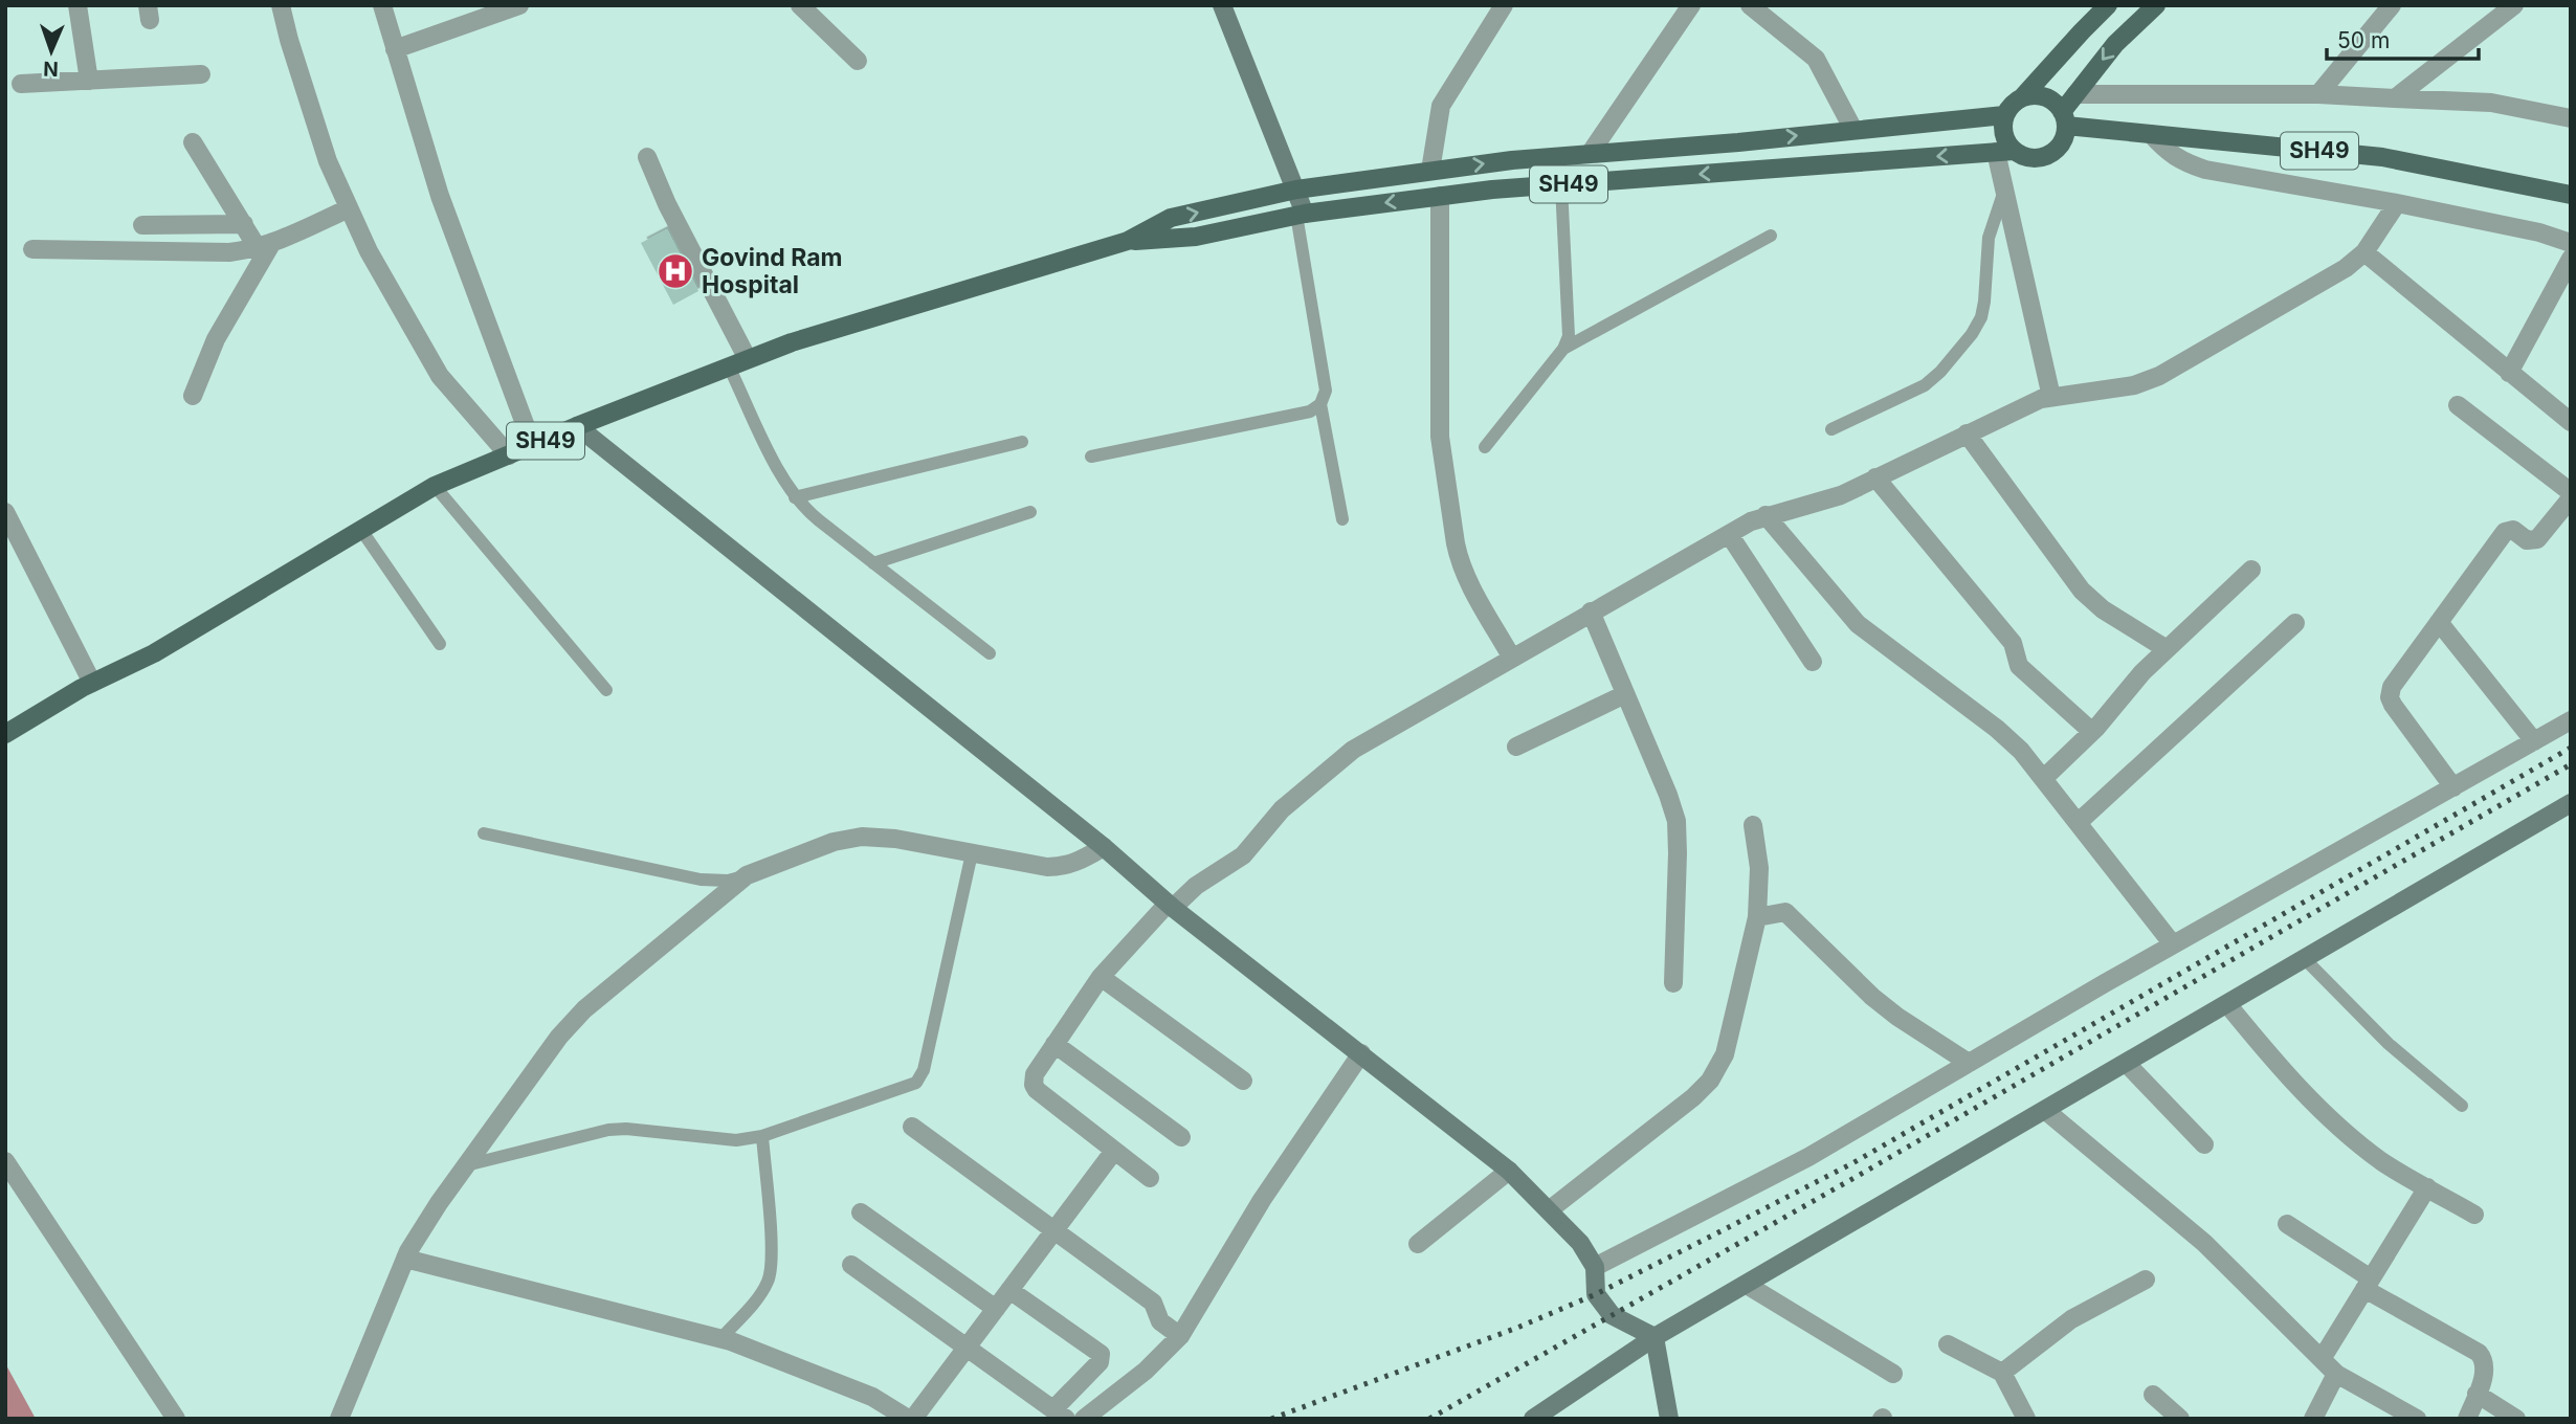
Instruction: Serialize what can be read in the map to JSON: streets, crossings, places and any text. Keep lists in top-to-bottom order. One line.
{"streets":{"main road":["SH49"]},"places":{"hospital":["Govind Ram Hospital"]},"scale_bar":"50 m","north":"bottom"}
